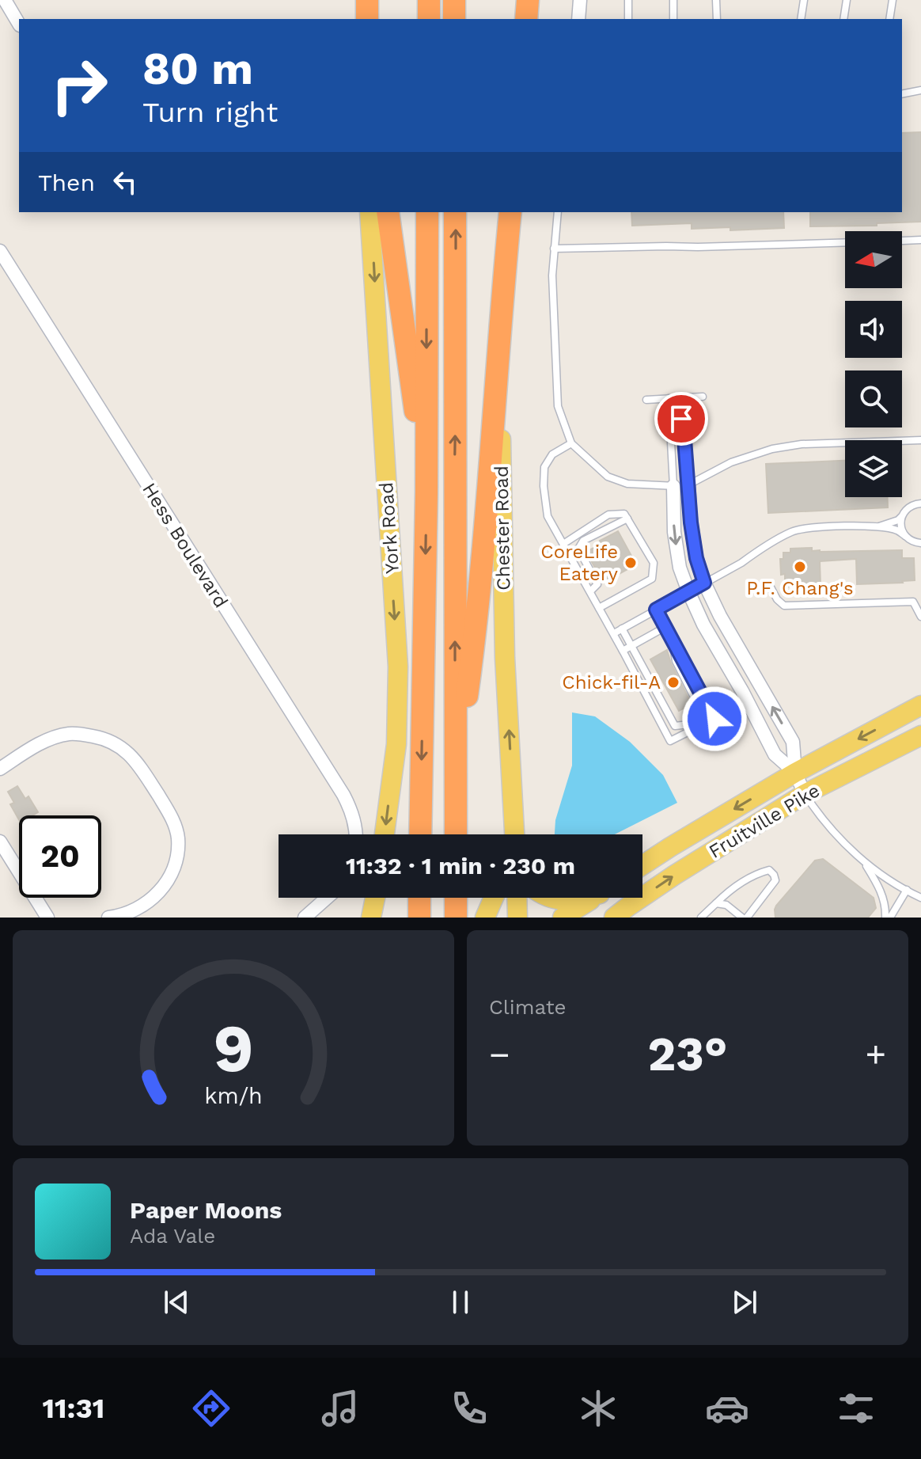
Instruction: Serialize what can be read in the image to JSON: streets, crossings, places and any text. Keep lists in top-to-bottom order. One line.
{"streets":{"highway":["Chester Road"],"main road":["York Road","Fruitville Pike"],"street":["Hess Boulevard"]},"one_way":["York Road"],"places":["CoreLife Eatery","P.F. Chang's","Chick-fil-A"],"north":"left","page":{"turn":["80 m","Turn right"],"then":"Then","limit":"20","trip":"11:32 · 1 min · 230 m","tile":"Climate","heat":["−","23°","+"],"song":["Paper Moons","Ada Vale"],"tabs":"11:31","gauge":["9","km/h"]}}
